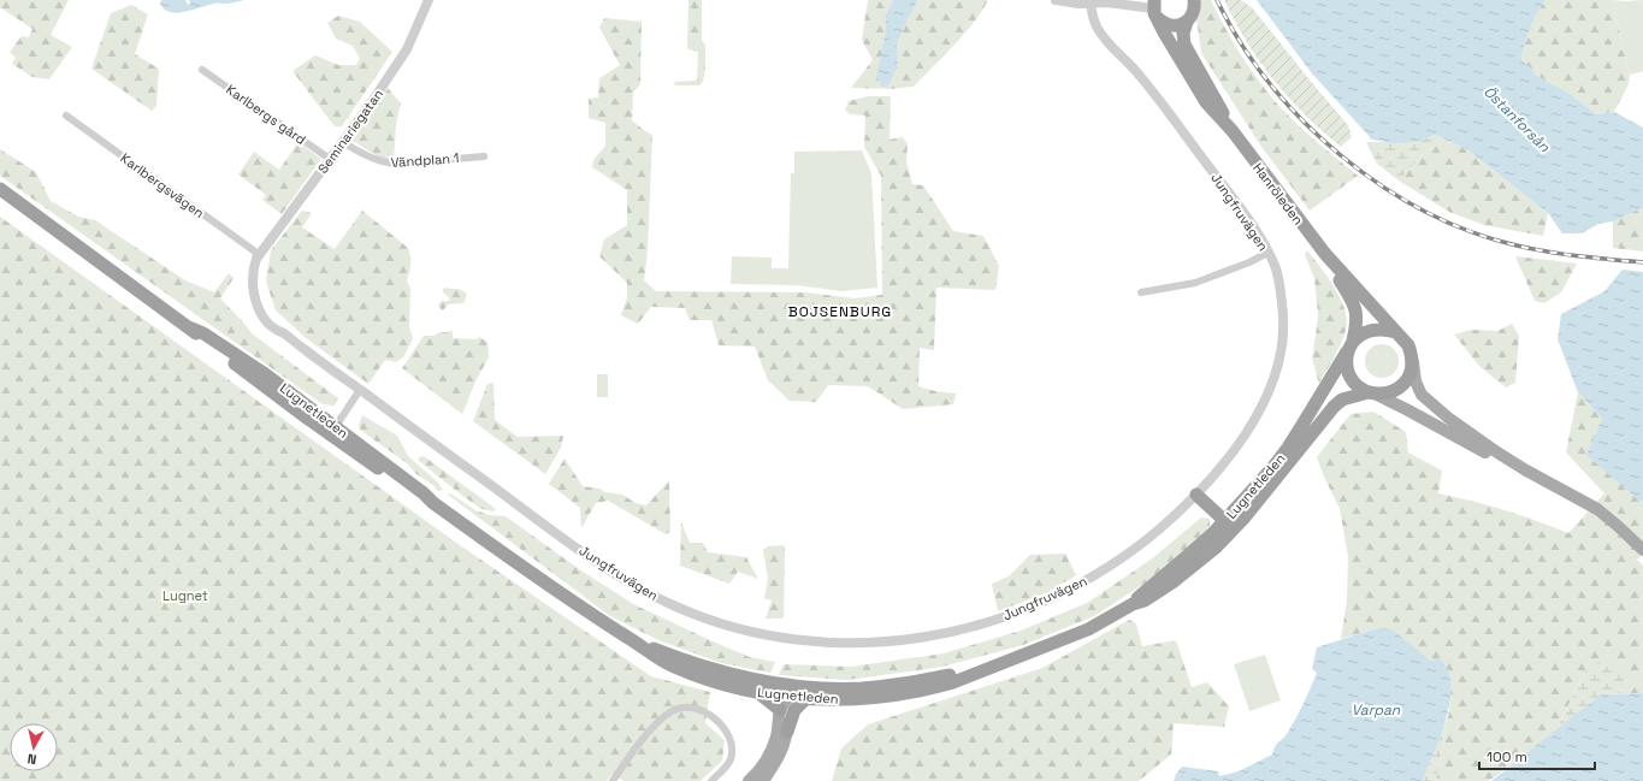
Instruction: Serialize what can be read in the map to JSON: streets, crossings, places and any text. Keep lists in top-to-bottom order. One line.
{"streets":{"highway":["Hanröleden","Lugnetleden"],"street":["Karlbergs gård","Seminariegatan","Vändplan 1","Karlbergsvägen","Jungfruvägen"]},"crossings":[["Karlbergs gård","Seminariegatan"],["Seminariegatan","Vändplan 1"],["Seminariegatan","Karlbergsvägen"],["Seminariegatan","Jungfruvägen"],["Karlbergsvägen","Jungfruvägen"],["Hanröleden","Lugnetleden"]],"districts":["BOJSENBURG"],"water":["Östanforsån","Varpan"],"parks":["Lugnet"],"scale_bar":"100 m","north":"bottom"}
